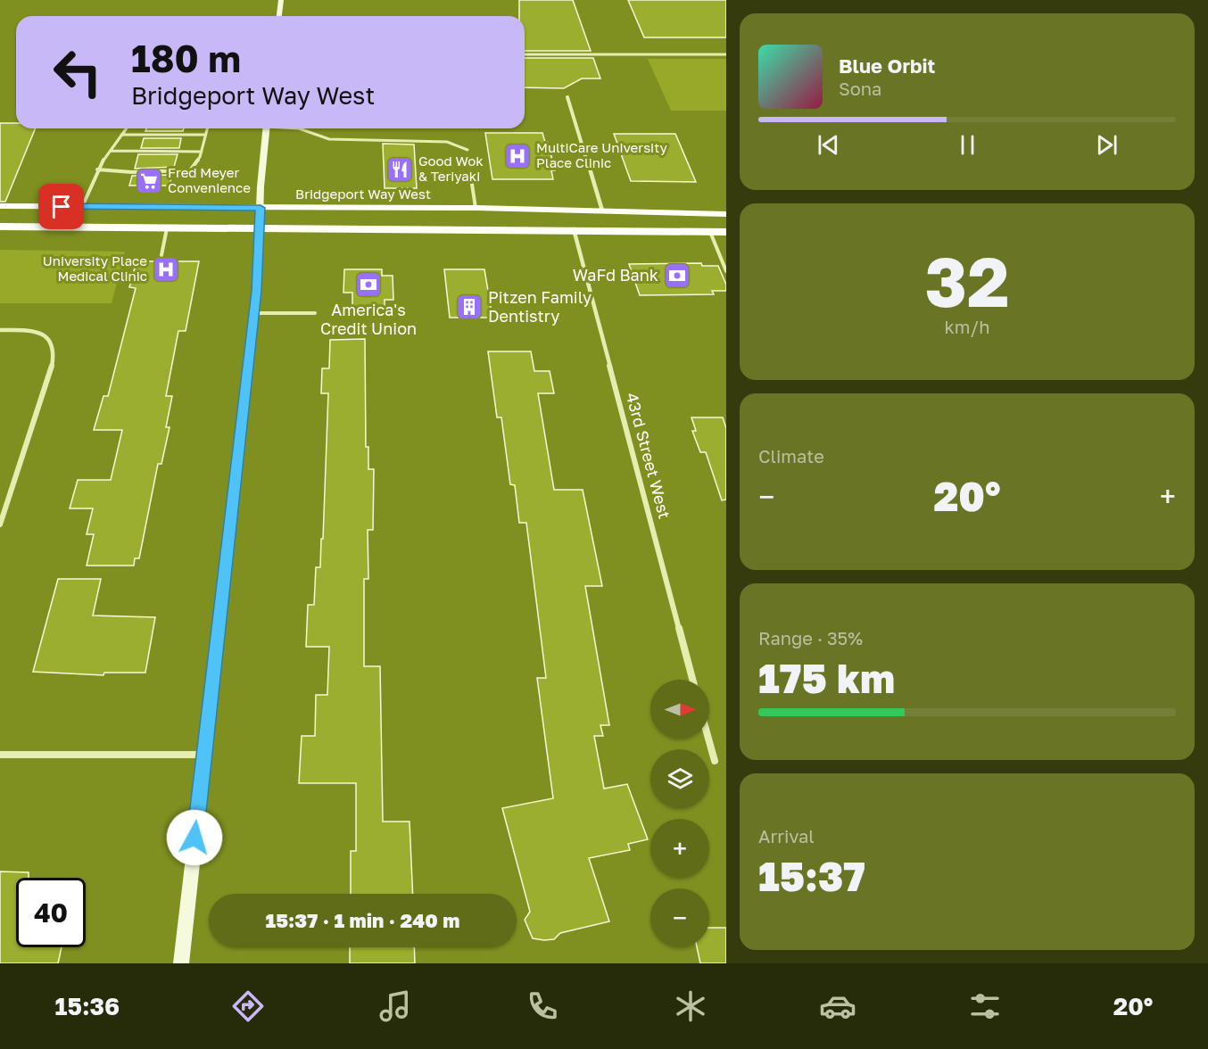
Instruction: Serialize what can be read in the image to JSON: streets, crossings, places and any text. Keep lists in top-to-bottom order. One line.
{"streets":{"main road":["Bridgeport Way West"],"street":["43rd Street West"]},"places":{"hospital":["MultiCare University Place Clinic","University Place Medical Clinic"],"restaurant":["Good Wok & Teriyaki"],"supermarket":["Fred Meyer Convenience"],"bank":["WaFd Bank","America's Credit Union"],"building":["Pitzen Family Dentistry"]},"north":"right","page":{"turn":["180 m","Bridgeport Way West"],"song":["Blue Orbit","Sona"],"tile":[["32","km/h"],"Climate",["Range · 35%","175 km"],["Arrival","15:37"]],"heat":["−","20°","+"],"map_buttons":["+","−"],"limit":"40","trip":"15:37 · 1 min · 240 m","tabs":["15:36","20°"]}}
